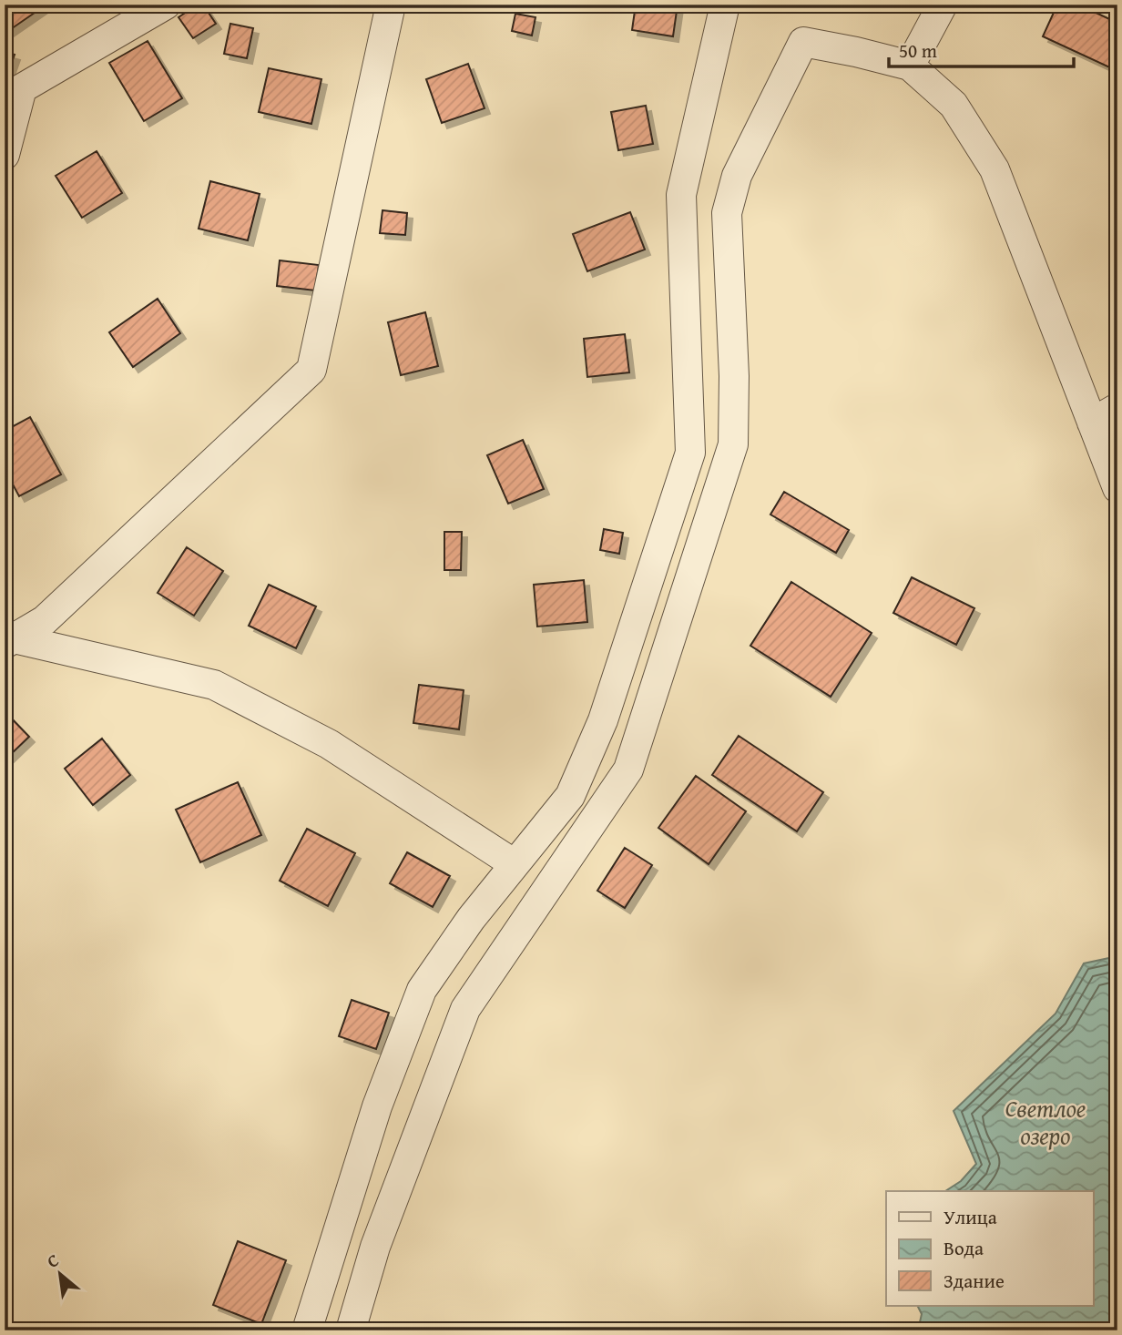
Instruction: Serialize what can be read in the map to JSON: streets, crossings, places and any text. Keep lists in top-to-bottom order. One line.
{"water":["Светлое озеро"],"legend":["Улица","Вода","Здание"],"scale_bar":"50 m","north":"top left"}
